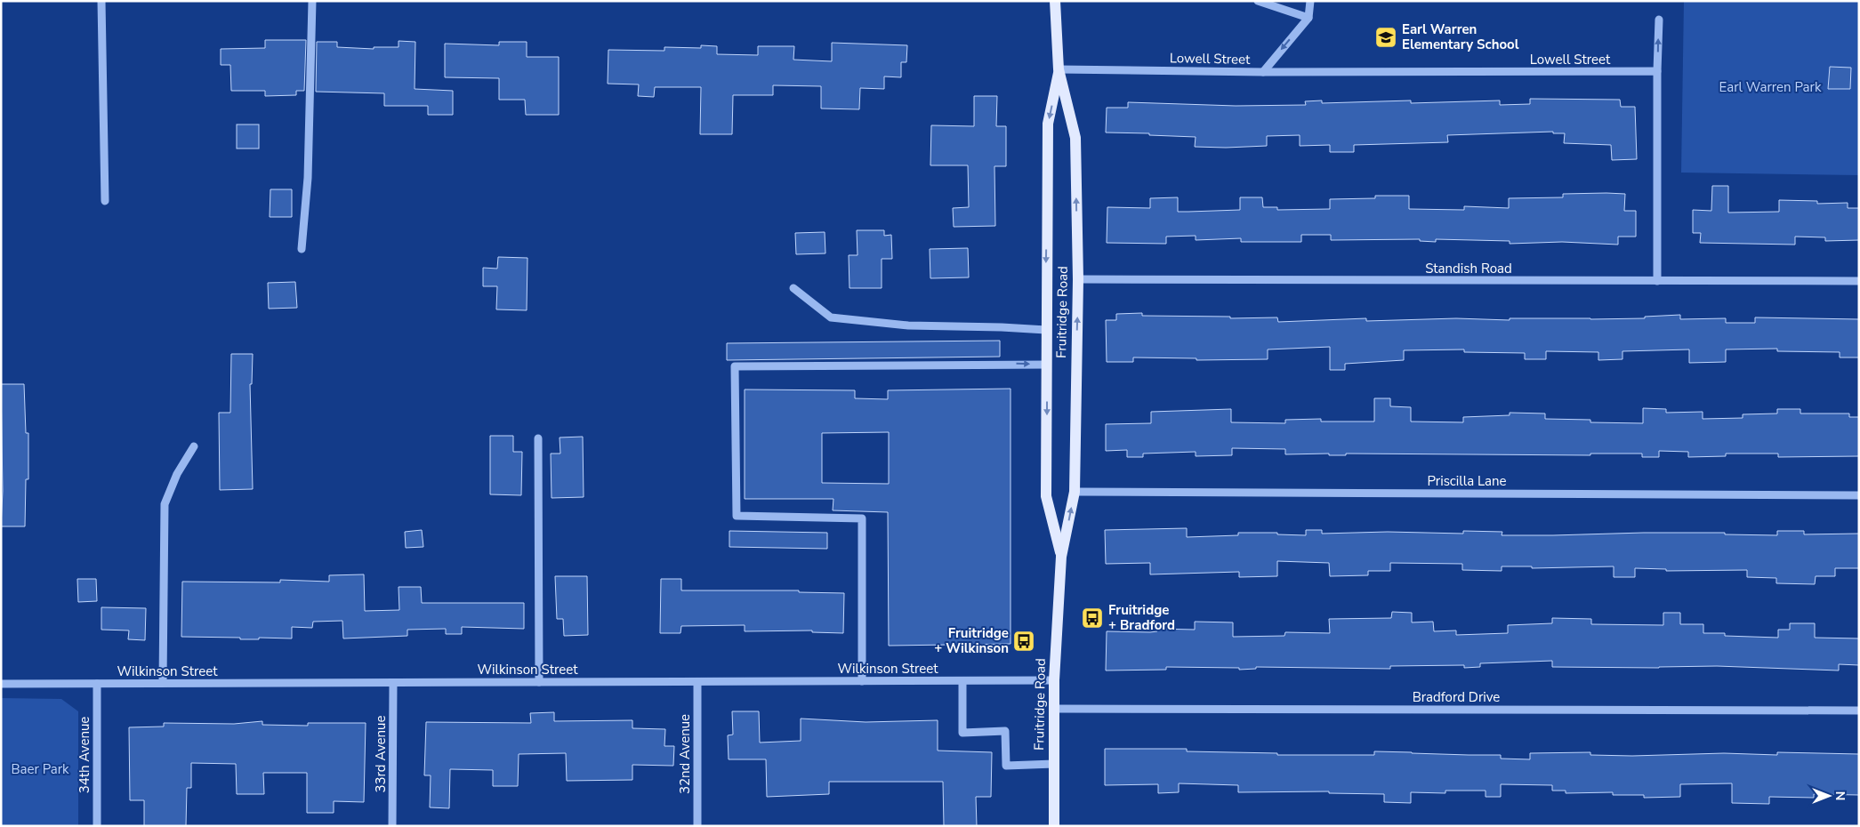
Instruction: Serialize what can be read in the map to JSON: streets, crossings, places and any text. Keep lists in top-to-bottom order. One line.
{"streets":{"main road":["Fruitridge Road"],"street":["Lowell Street","Standish Road","Priscilla Lane","Wilkinson Street","Bradford Drive","33rd Avenue","32nd Avenue","34th Avenue"]},"crossings":[["Lowell Street","Fruitridge Road"],["Standish Road","Fruitridge Road"],["Fruitridge Road","Priscilla Lane"],["Fruitridge Road","Wilkinson Street"],["Fruitridge Road","Bradford Drive"],["Wilkinson Street","33rd Avenue"],["Wilkinson Street","32nd Avenue"],["Wilkinson Street","34th Avenue"]],"parks":["Earl Warren Park","Baer Park"],"places":{"school or university":["Earl Warren Elementary School"],"bus stop":["Fruitridge + Bradford","Fruitridge + Wilkinson"]},"north":"right"}
